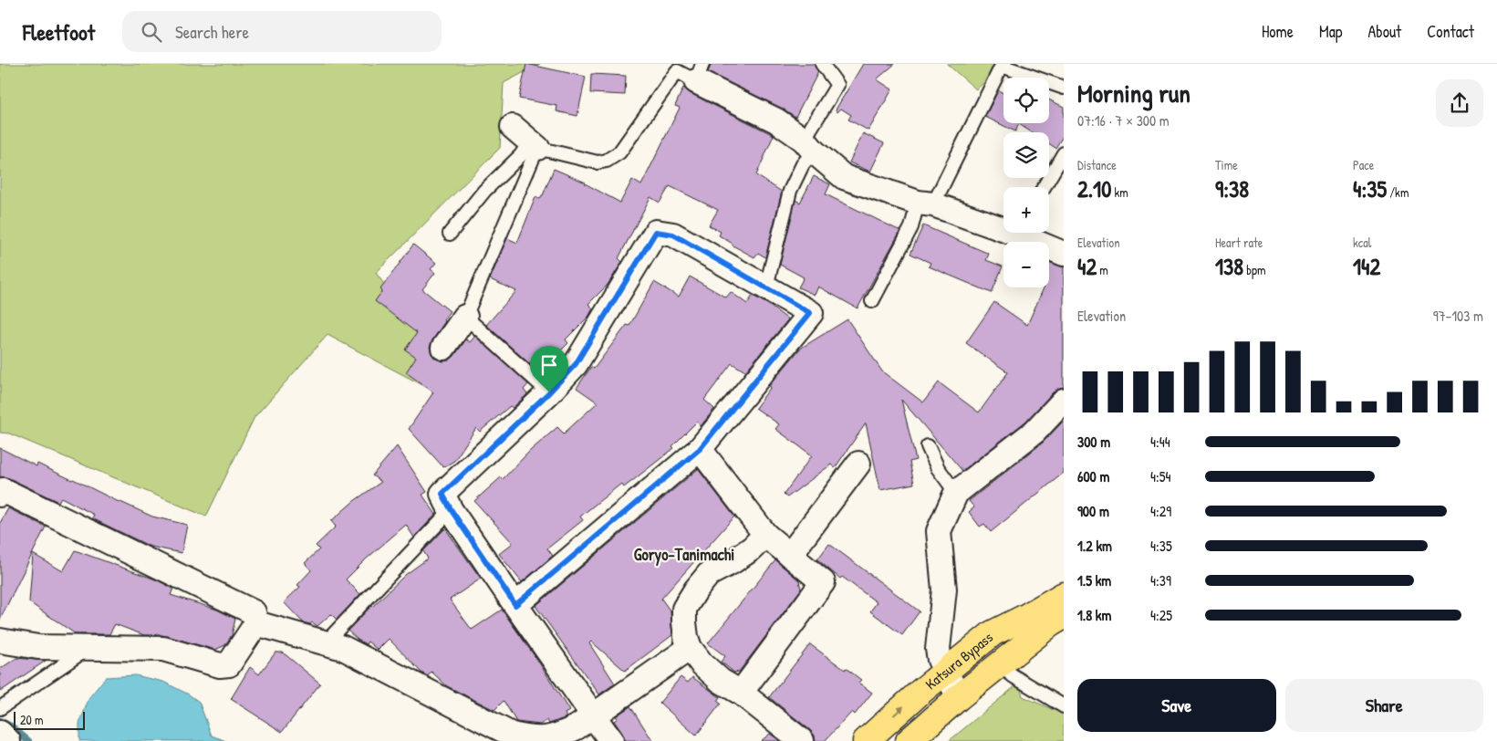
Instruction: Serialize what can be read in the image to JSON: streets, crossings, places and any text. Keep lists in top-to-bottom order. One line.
{"streets":{"highway":["Katsura Bypass"]},"districts":["Goryo-Tanimachi"],"scale_bar":"20 m","page":{"header":"Fleetfoot","search":"Search here","nav":["Home","Map","About","Contact"],"heading":["Morning run","07:16 · 7 × 300 m"],"map_buttons":["+","−"],"stats":[["Distance","2.10 km"],["Time","9:38"],["Pace","4:35 /km"],["Elevation","42 m"],["Heart rate","138 bpm"],["kcal","142"]],"chart":["Elevation","97–103 m"],"list":[{"name":"300 m","note":"4:44"},{"name":"600 m","note":"4:54"},{"name":"900 m","note":"4:29"},{"name":"1.2 km","note":"4:35"},{"name":"1.5 km","note":"4:39"},{"name":"1.8 km","note":"4:25"}],"buttons":["Save","Share"],"scale":"20 m"}}
